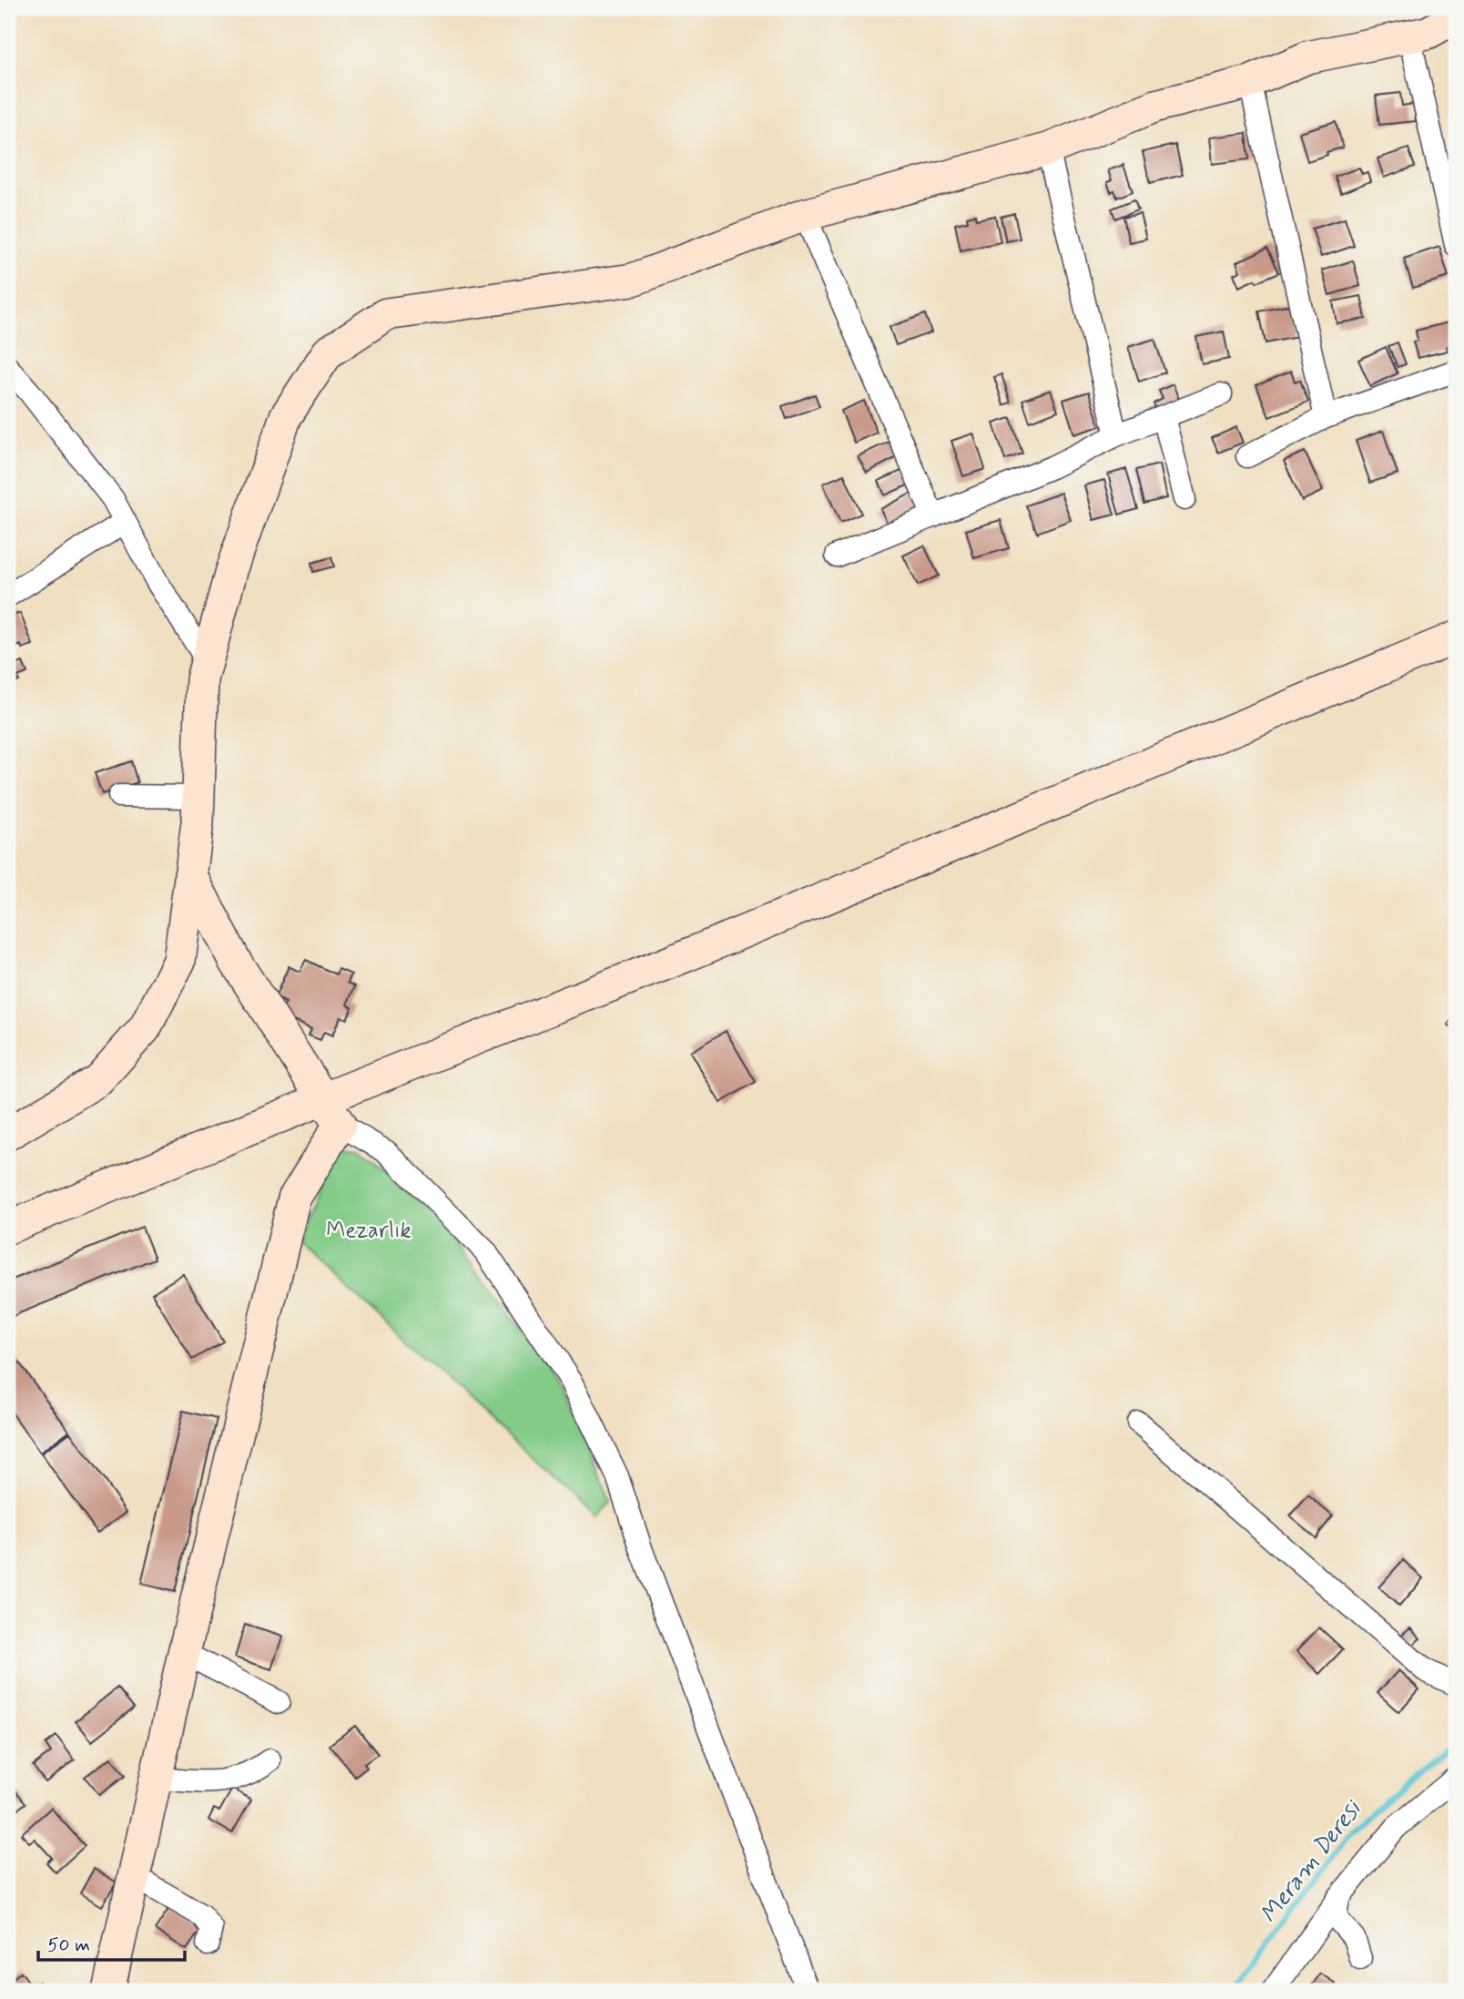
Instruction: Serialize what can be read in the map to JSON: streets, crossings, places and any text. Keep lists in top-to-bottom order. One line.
{"water":["Meram Deresi"],"parks":["Mezarlık"],"scale_bar":"50 m"}
